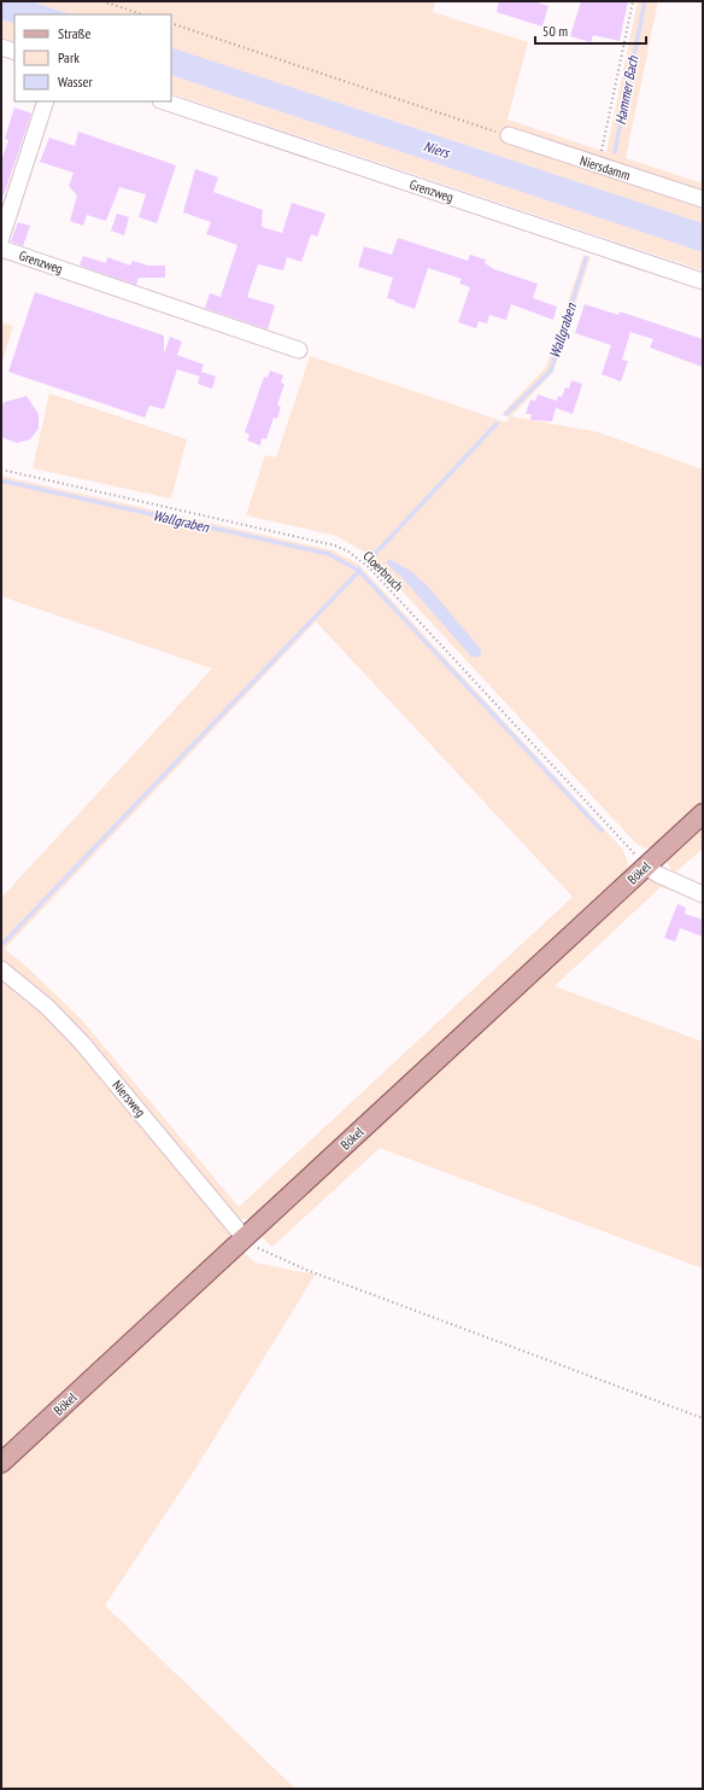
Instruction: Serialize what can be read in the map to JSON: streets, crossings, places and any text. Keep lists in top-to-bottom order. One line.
{"streets":{"main road":["Bökel"],"street":["Niersdamm","Grenzweg","Niersweg"],"path":["Cloerbruch"]},"crossings":[["Cloerbruch","Bökel"],["Bökel","Niersweg"]],"water":["Hammer Bach","Niers","Wallgraben"],"legend":["Straße","Park","Wasser"],"scale_bar":"50 m"}
